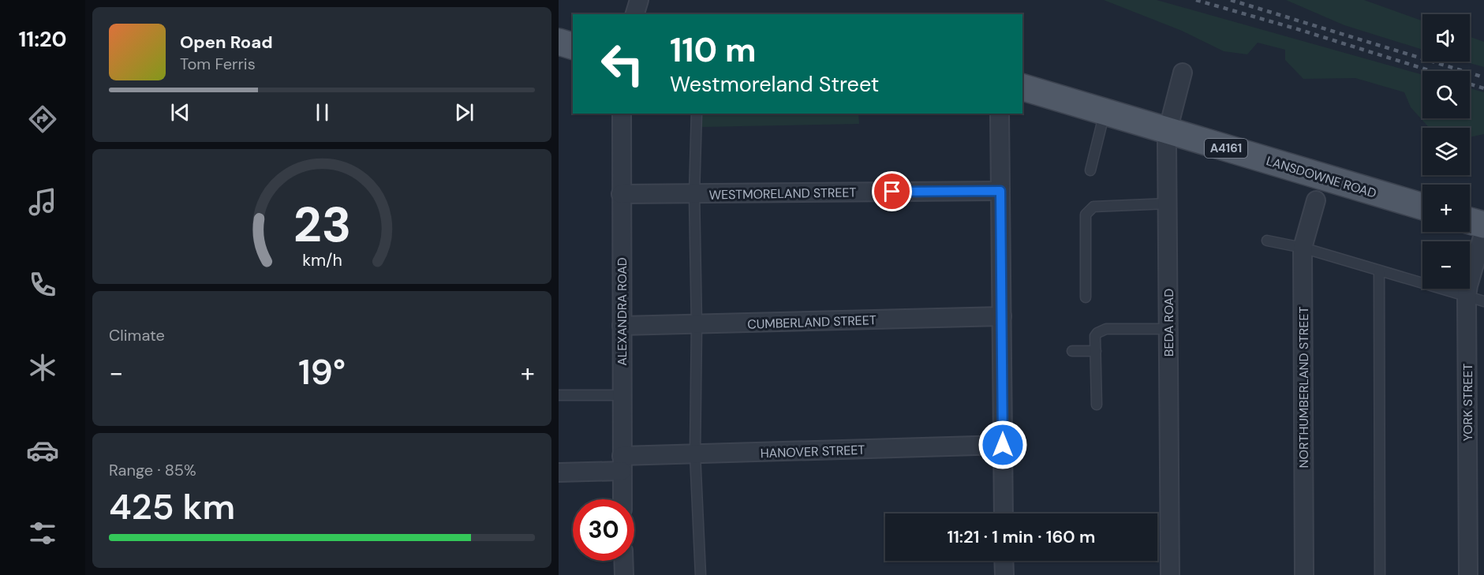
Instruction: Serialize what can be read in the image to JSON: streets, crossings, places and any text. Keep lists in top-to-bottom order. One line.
{"streets":{"main road":["A4161","LANSDOWNE ROAD"],"street":["WESTMORELAND STREET","ALEXANDRA ROAD","CUMBERLAND STREET","BEDA ROAD","NORTHUMBERLAND STREET","YORK STREET","HANOVER STREET"]},"crossings":[["LANSDOWNE ROAD","BEDA ROAD"],["WESTMORELAND STREET","ALEXANDRA ROAD"],["ALEXANDRA ROAD","CUMBERLAND STREET"],["ALEXANDRA ROAD","HANOVER STREET"]],"page":{"tabs":"11:20","map_buttons":["+","−"],"turn":["110 m","Westmoreland Street"],"song":["Open Road","Tom Ferris"],"tile":["Climate",["Range · 85%","425 km"]],"heat":["−","19°","+"],"limit":"30","trip":"11:21 · 1 min · 160 m","gauge":["23","km/h"]}}
